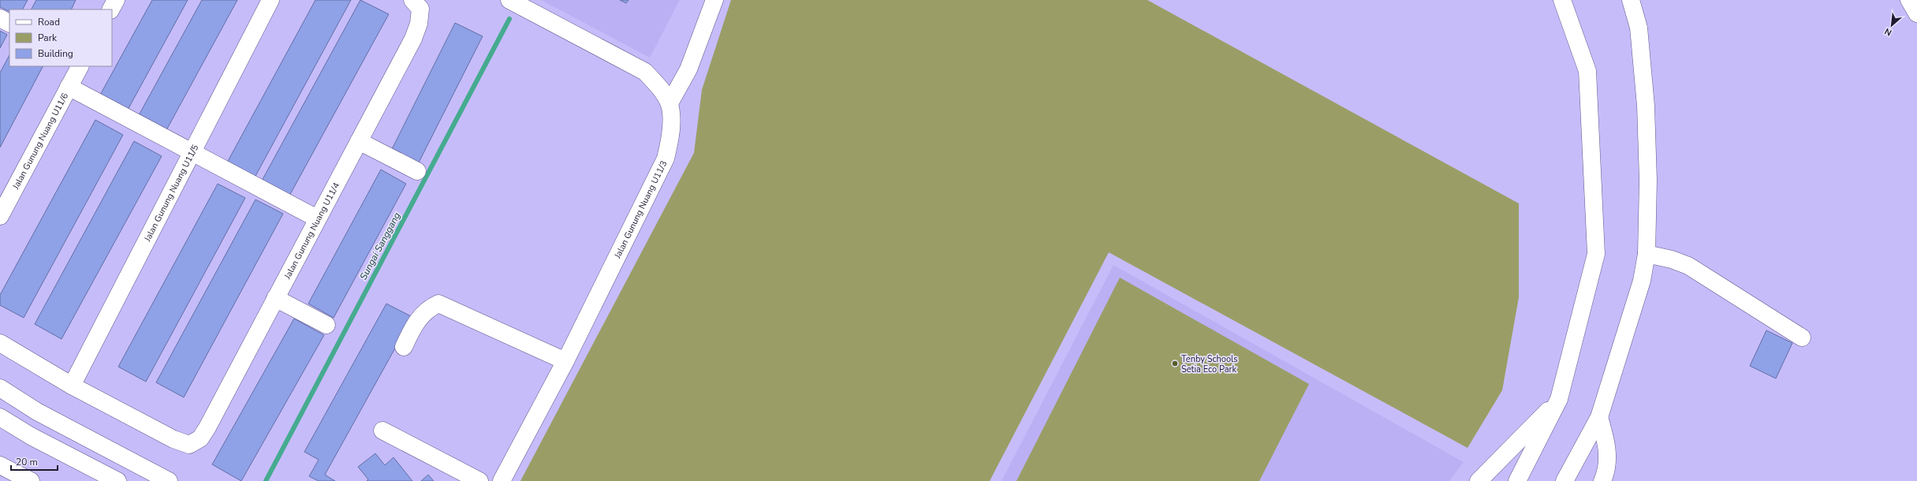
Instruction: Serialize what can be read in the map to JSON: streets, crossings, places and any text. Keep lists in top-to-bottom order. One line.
{"streets":{"main road":["Jalan Gunung Nuang U11/6","Jalan Gunung Nuang U11/5","Jalan Gunung Nuang U11/3","Jalan Gunung Nuang U11/4"]},"crossings":[["Jalan Gunung Nuang U11/5","Jalan Gunung Nuang U11/4"]],"water":["Sungai Sanggang"],"places":["Tenby Schools Setia Eco Park"],"legend":["Road","Park","Building"],"scale_bar":"20 m","north":"bottom left"}
